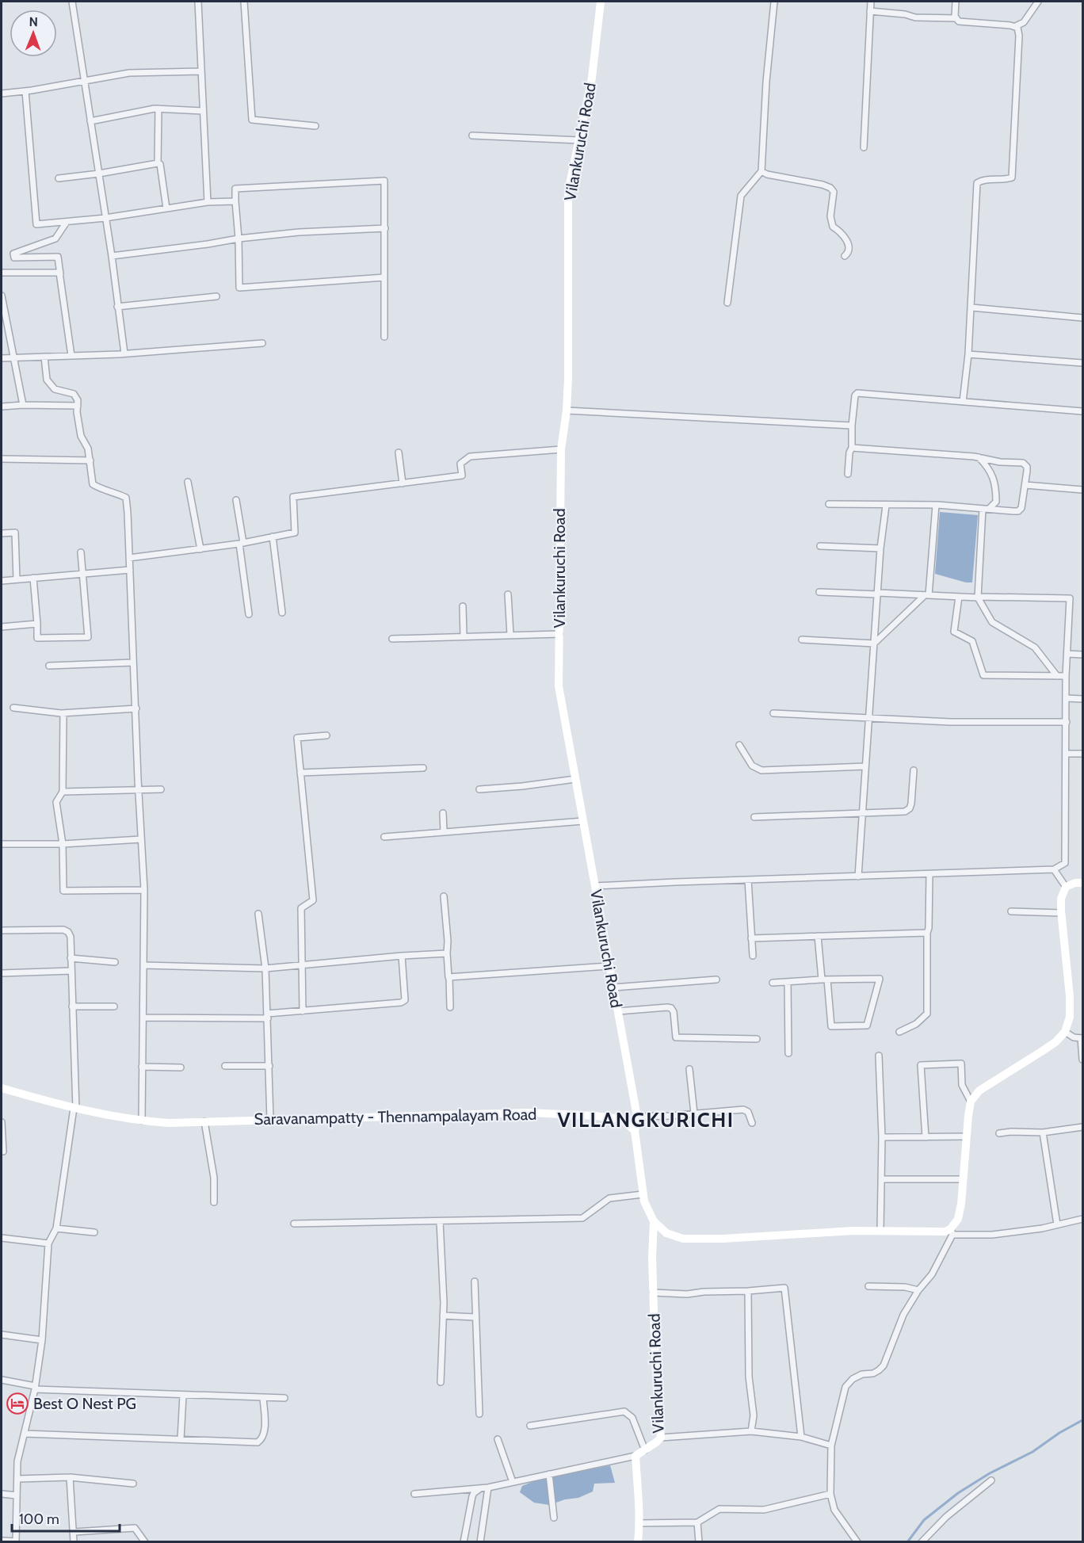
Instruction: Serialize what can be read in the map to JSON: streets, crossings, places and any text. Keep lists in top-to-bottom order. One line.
{"streets":{"main road":["Vilankuruchi Road","Saravanampatty - Thennampalayam Road"]},"crossings":[["Vilankuruchi Road","Saravanampatty - Thennampalayam Road"]],"districts":["VILLANGKURICHI"],"places":{"hotel":["Best O Nest PG"]},"scale_bar":"100 m","north":"top"}
